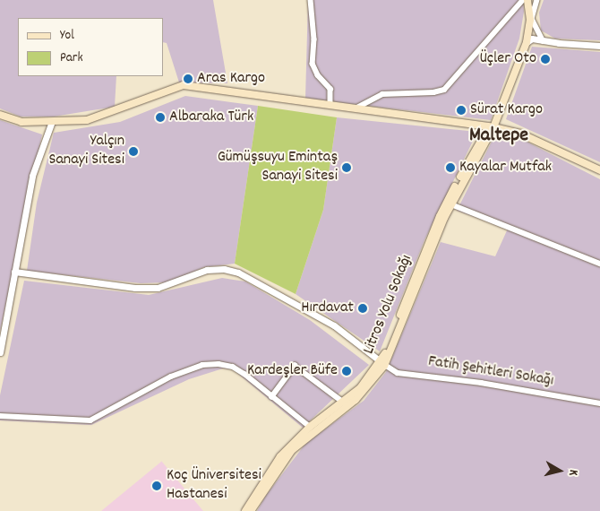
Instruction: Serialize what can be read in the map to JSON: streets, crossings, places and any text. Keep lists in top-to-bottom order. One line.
{"streets":{"main road":["Litros Yolu Sokağı"],"street":["Fatih Şehitleri Sokağı"]},"crossings":[["Litros Yolu Sokağı","Fatih Şehitleri Sokağı"]],"districts":["Maltepe"],"places":["Üçler Oto","Aras Kargo","Sürat Kargo","Albaraka Türk","Yalçın Sanayi Sitesi","Gümüşsuyu Emintaş Sanayi Sitesi","Kayalar Mutfak","Hırdavat","Kardeşler Büfe","Koç Üniversitesi Hastanesi"],"legend":["Yol","Park"],"north":"right"}
